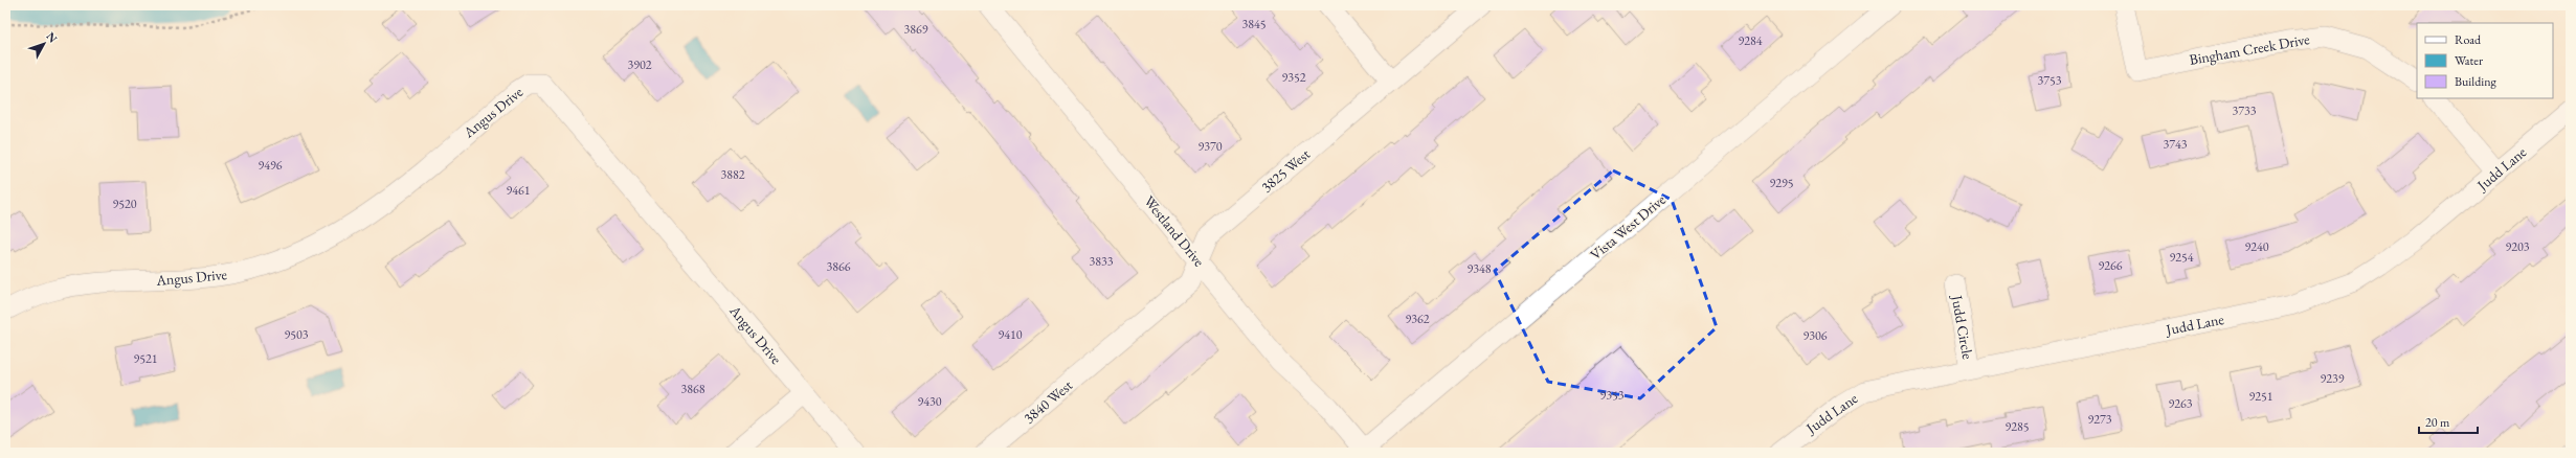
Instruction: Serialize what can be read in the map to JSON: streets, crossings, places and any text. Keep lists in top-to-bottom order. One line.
{"streets":{"street":["Bingham Creek Drive","Angus Drive","Judd Lane","3825 West","Vista West Drive","Westland Drive","Judd Circle","3840 West"]},"crossings":[["Judd Lane","Judd Circle"],["3825 West","Westland Drive"],["3825 West","3840 West"],["Vista West Drive","Westland Drive"]],"house_numbers":["3845","3869","9284","3902","9352","3753","3733","3743","9370","9496","3882","9295","9461","9520","9240","9203","9254","3833","9266","3866","9348","9362","9503","9410","9306","9521","9239","3868","9353","9251","9430","9263","9273","9285"],"legend":["Road","Water","Building"],"scale_bar":"20 m","north":"top right"}
